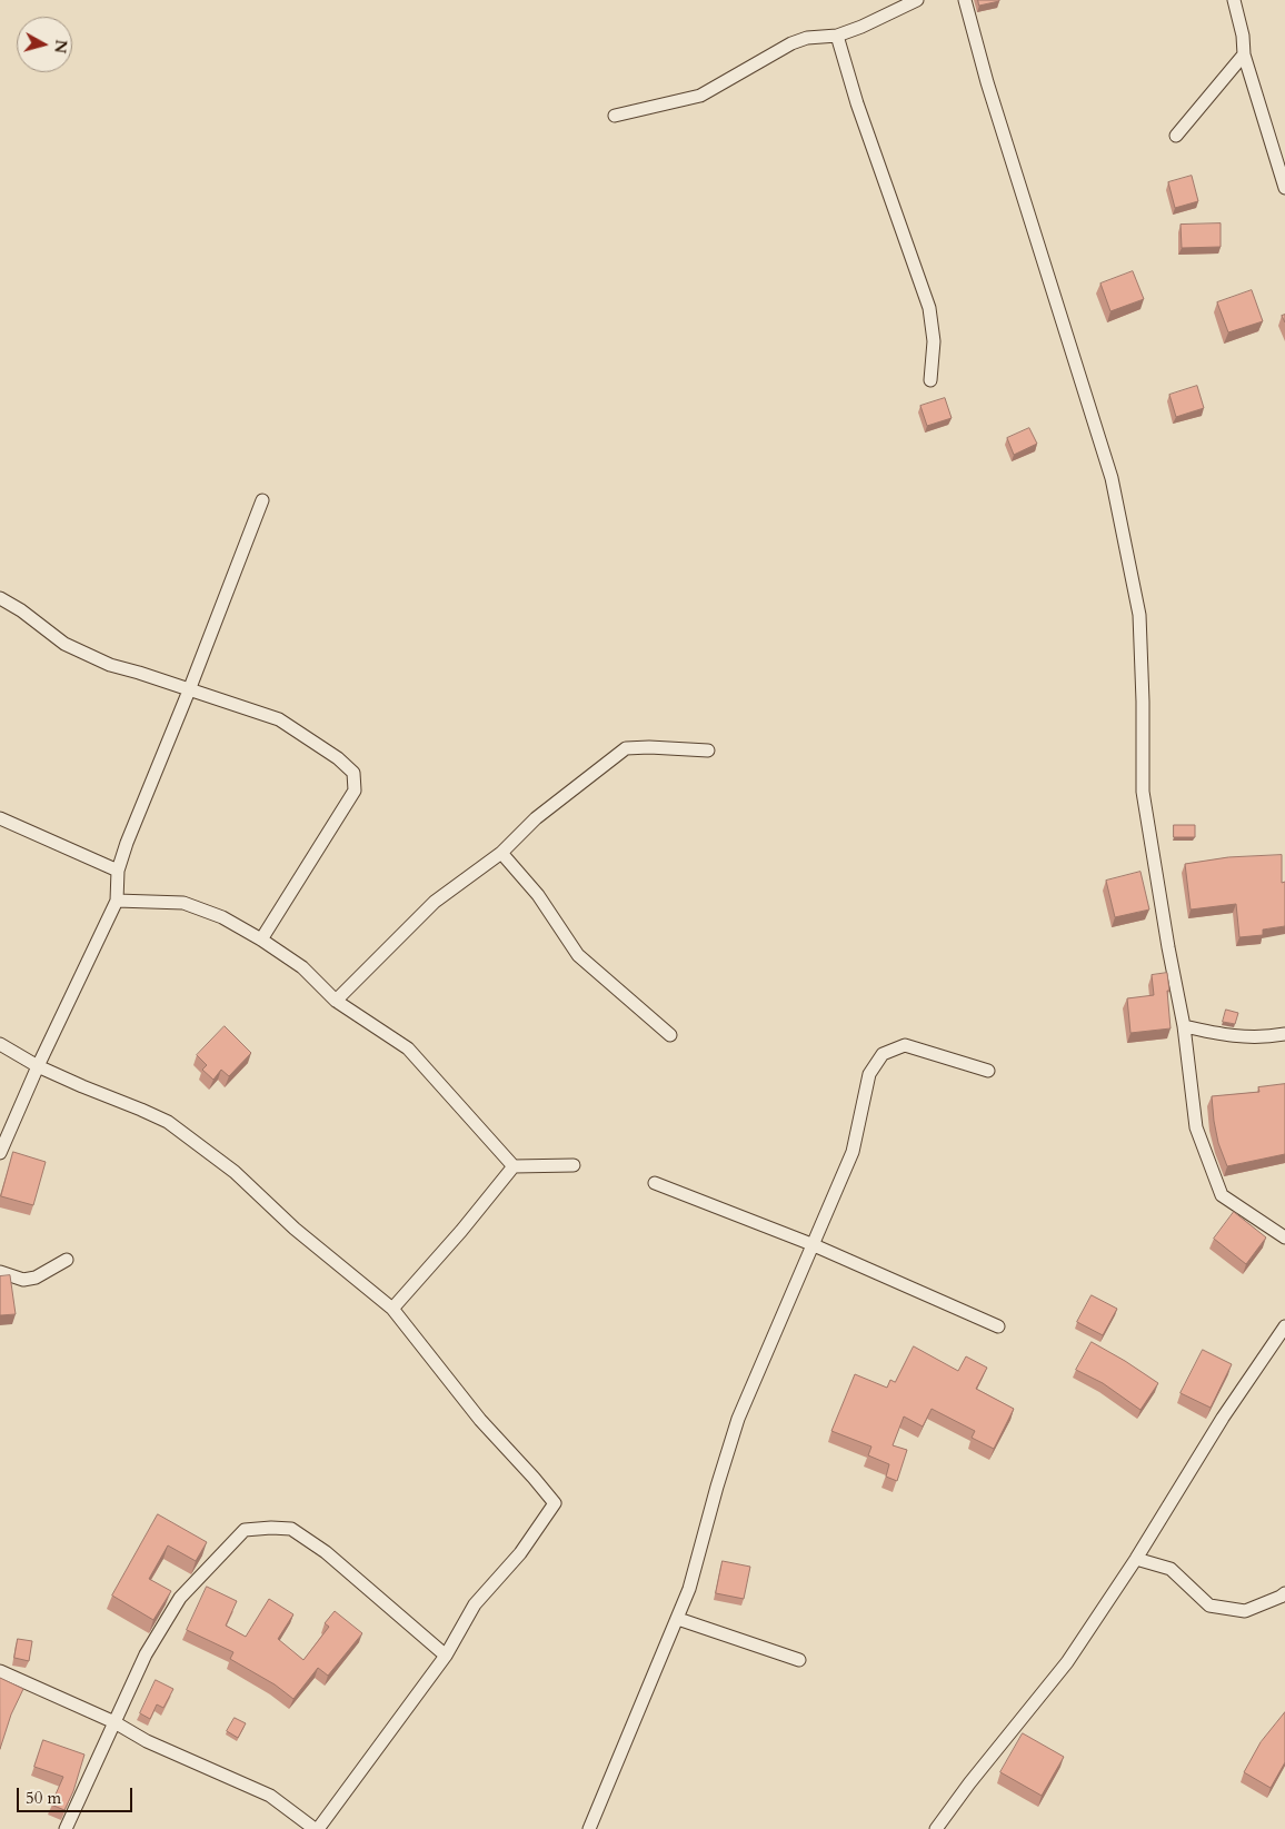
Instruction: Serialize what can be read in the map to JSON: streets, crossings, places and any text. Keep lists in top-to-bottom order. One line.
{"scale_bar":"50 m","north":"right"}
